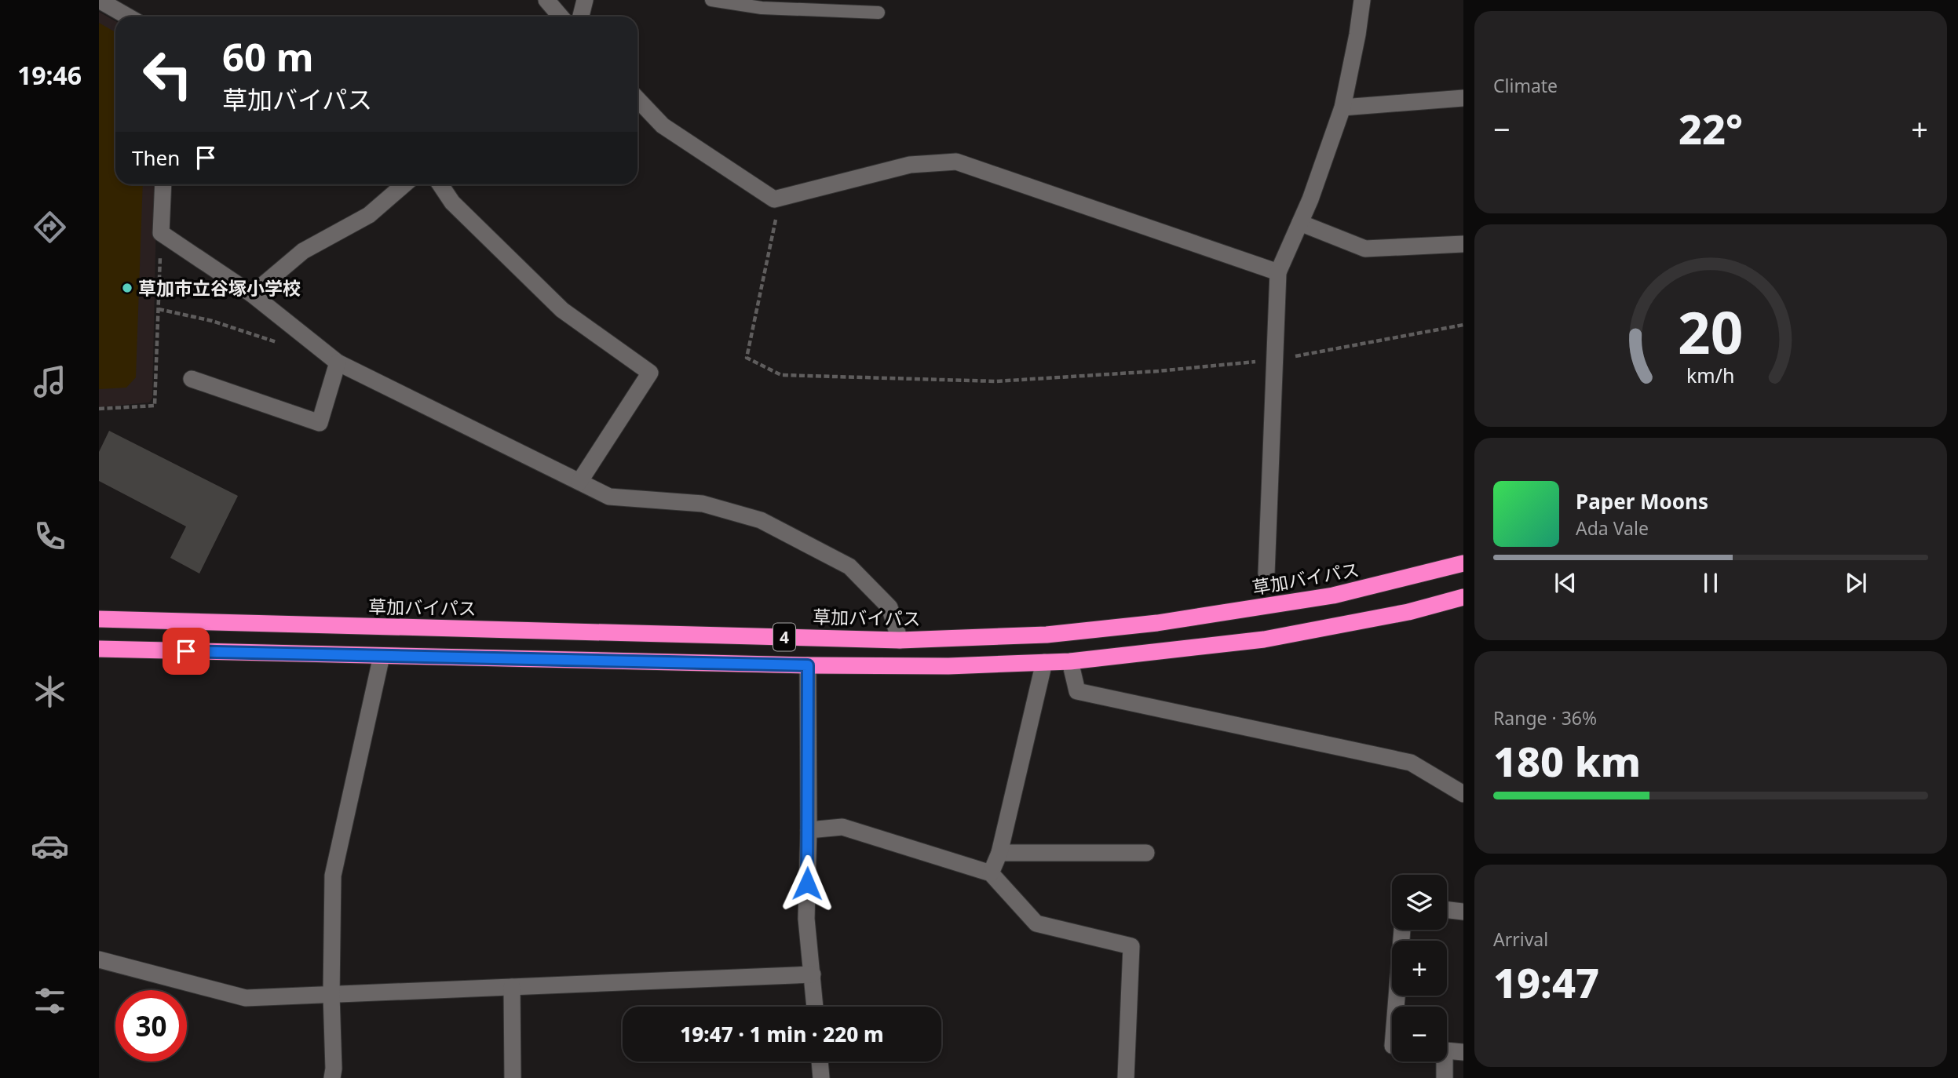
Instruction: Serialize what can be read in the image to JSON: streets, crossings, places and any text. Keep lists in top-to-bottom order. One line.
{"streets":{"highway":["草加バイパス","4"]},"places":["草加市立谷塚小学校"],"page":{"tabs":"19:46","tile":["Climate",["Range · 36%","180 km"],["Arrival","19:47"]],"turn":["60 m","草加バイパス"],"heat":["−","22°","+"],"then":"Then","song":["Paper Moons","Ada Vale"],"map_buttons":["+","−"],"limit":"30","trip":"19:47 · 1 min · 220 m","gauge":["20","km/h"]}}
